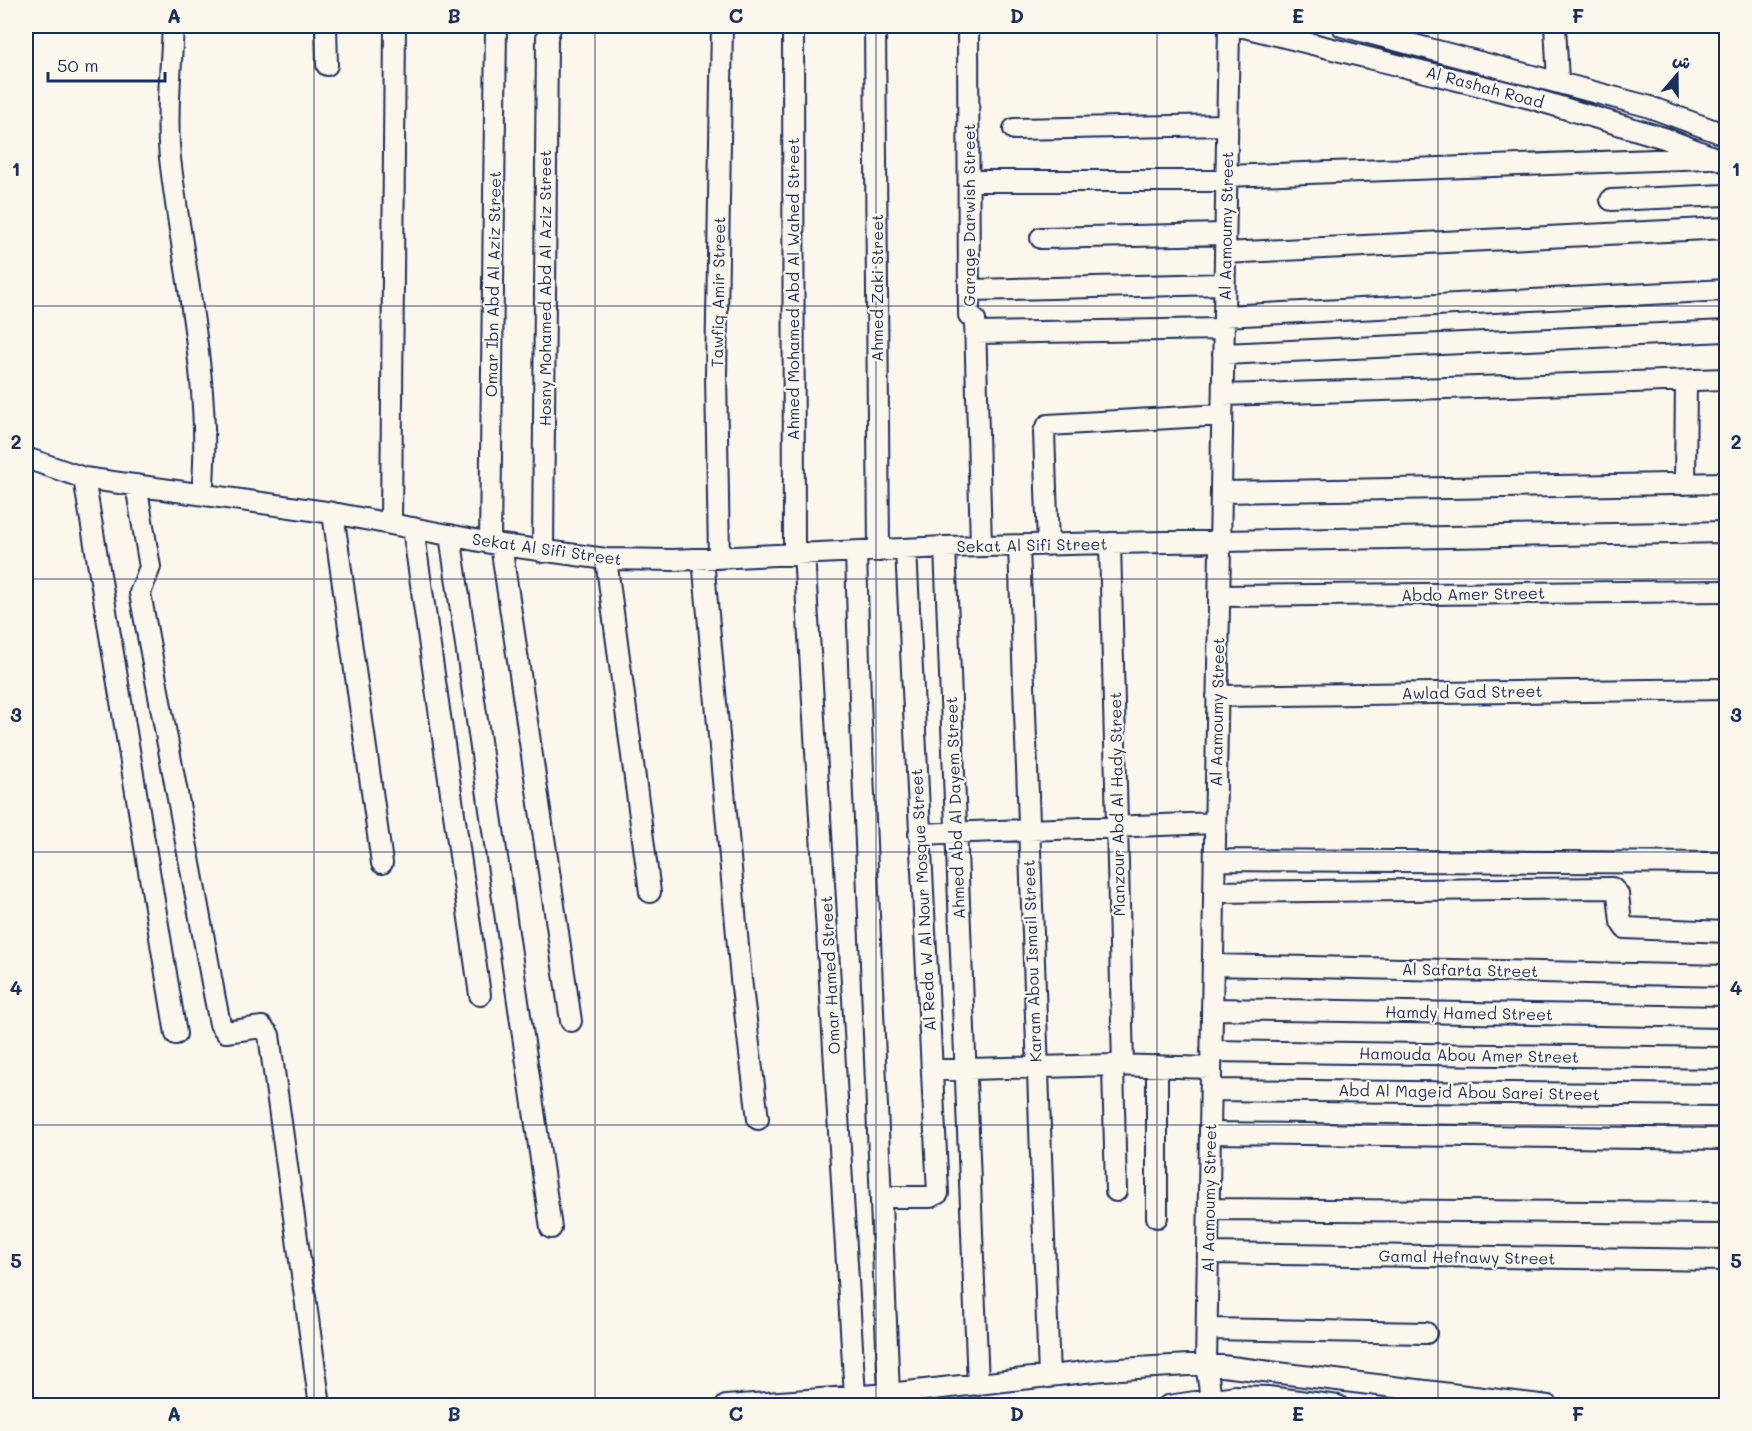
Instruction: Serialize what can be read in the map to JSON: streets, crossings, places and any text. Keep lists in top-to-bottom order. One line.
{"streets":{"street":["Al Rashah Road","Garage Darwish Street","Al Aamoumy Street","Omar Ibn Abd Al Aziz Street","Hosny Mohamed Abd Al Aziz Street","Ahmed Zaki Street","Ahmed Mohamed Abd Al Wahed Street","Tawfiq Amir Street","Sekat Al Sifi Street","Abdo Amer Street","Awlad Gad Street","Manzour Abd Al Hady Street","Ahmed Abd Al Dayem Street","Al Reda W Al Nour Mosque Street","Karam Abou Ismail Street","Al Safarta Street","Omar Hamed Street","Hamdy Hamed Street","Hamouda Abou Amer Street","Abd Al Mageid Abou Sarei Street","Gamal Hefnawy Street"]},"crossings":[["Garage Darwish Street","Sekat Al Sifi Street"],["Al Aamoumy Street","Sekat Al Sifi Street"],["Al Aamoumy Street","Abdo Amer Street"],["Al Aamoumy Street","Awlad Gad Street"],["Al Aamoumy Street","Al Safarta Street"],["Al Aamoumy Street","Hamdy Hamed Street"],["Al Aamoumy Street","Hamouda Abou Amer Street"],["Al Aamoumy Street","Abd Al Mageid Abou Sarei Street"],["Al Aamoumy Street","Gamal Hefnawy Street"],["Omar Ibn Abd Al Aziz Street","Sekat Al Sifi Street"],["Hosny Mohamed Abd Al Aziz Street","Sekat Al Sifi Street"],["Ahmed Zaki Street","Sekat Al Sifi Street"],["Ahmed Mohamed Abd Al Wahed Street","Sekat Al Sifi Street"],["Ahmed Mohamed Abd Al Wahed Street","Omar Hamed Street"],["Tawfiq Amir Street","Sekat Al Sifi Street"],["Sekat Al Sifi Street","Manzour Abd Al Hady Street"],["Sekat Al Sifi Street","Ahmed Abd Al Dayem Street"],["Sekat Al Sifi Street","Al Reda W Al Nour Mosque Street"],["Sekat Al Sifi Street","Karam Abou Ismail Street"],["Sekat Al Sifi Street","Omar Hamed Street"],["Manzour Abd Al Hady Street","Hamouda Abou Amer Street"],["Ahmed Abd Al Dayem Street","Hamouda Abou Amer Street"],["Al Reda W Al Nour Mosque Street","Hamouda Abou Amer Street"],["Karam Abou Ismail Street","Hamouda Abou Amer Street"]],"scale_bar":"50 m","north":"top","grid":{"columns":["A","B","C","D","E","F"],"rows":["1","2","3","4","5"]}}
